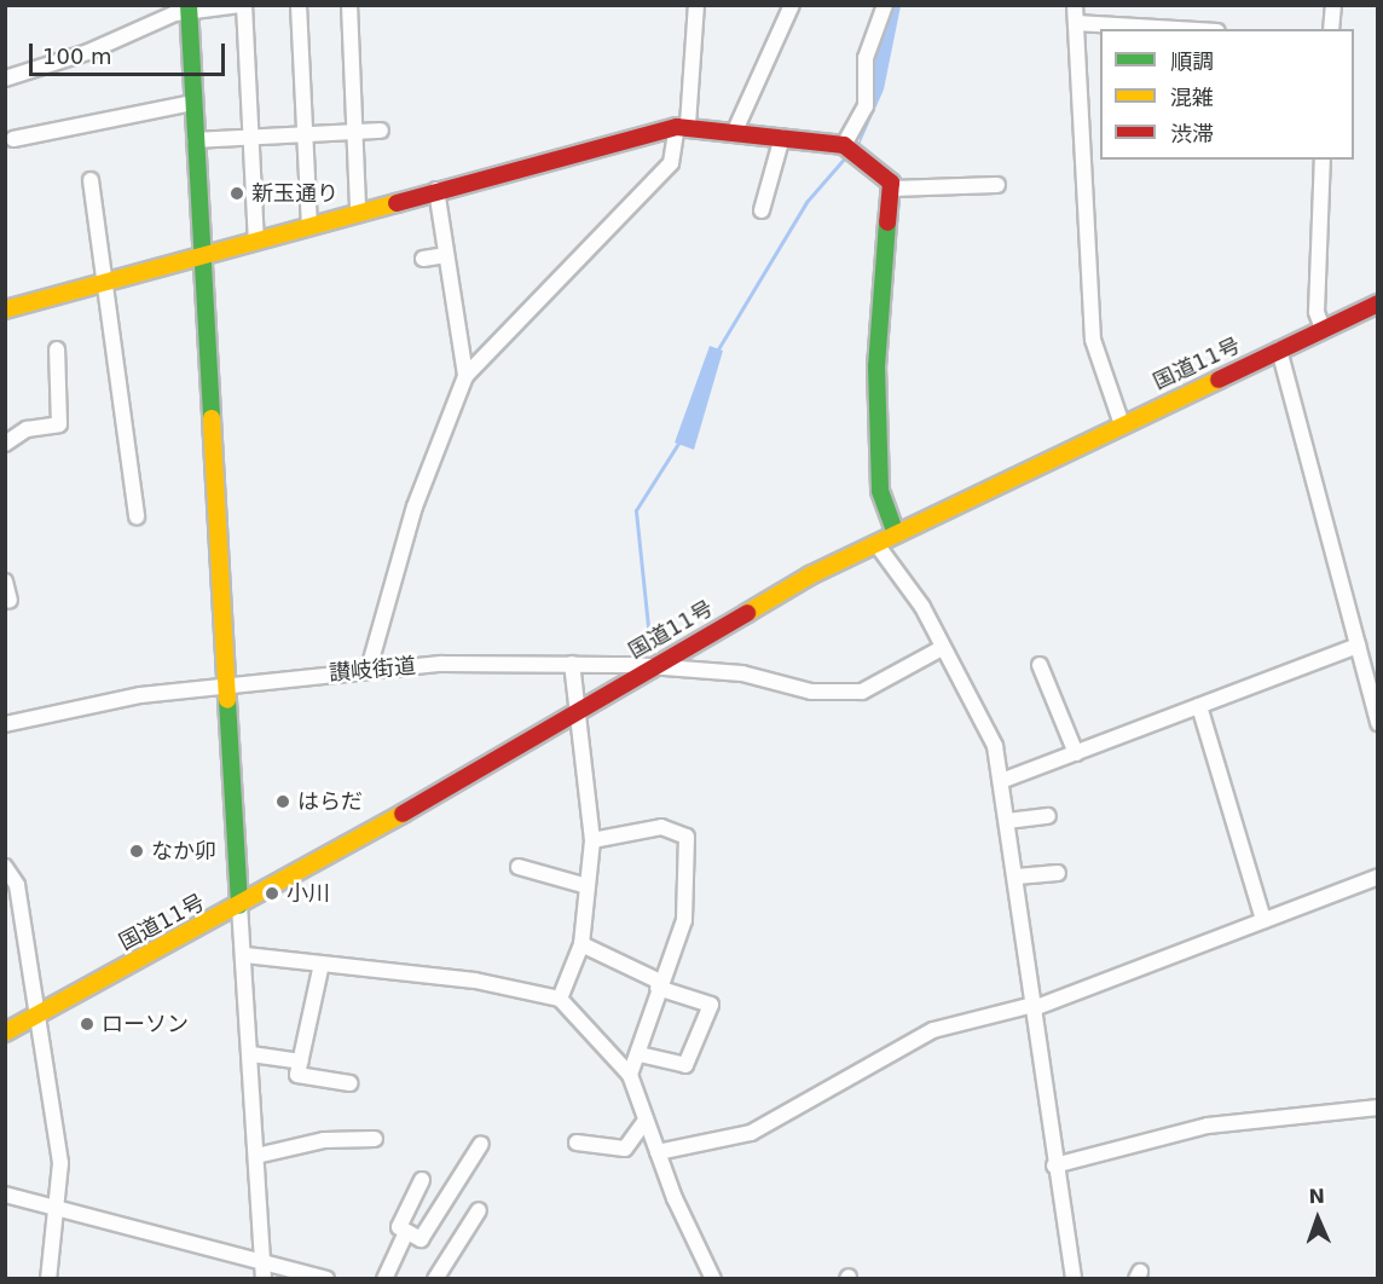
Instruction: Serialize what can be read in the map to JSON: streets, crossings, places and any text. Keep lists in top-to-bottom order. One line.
{"streets":{"main road":["国道11号"],"street":["讃岐街道"]},"crossings":[["国道11号","讃岐街道"]],"places":["新玉通り","はらだ","なか卯","小川","ローソン"],"legend":["順調","混雑","渋滞"],"scale_bar":"100 m","north":"top"}
